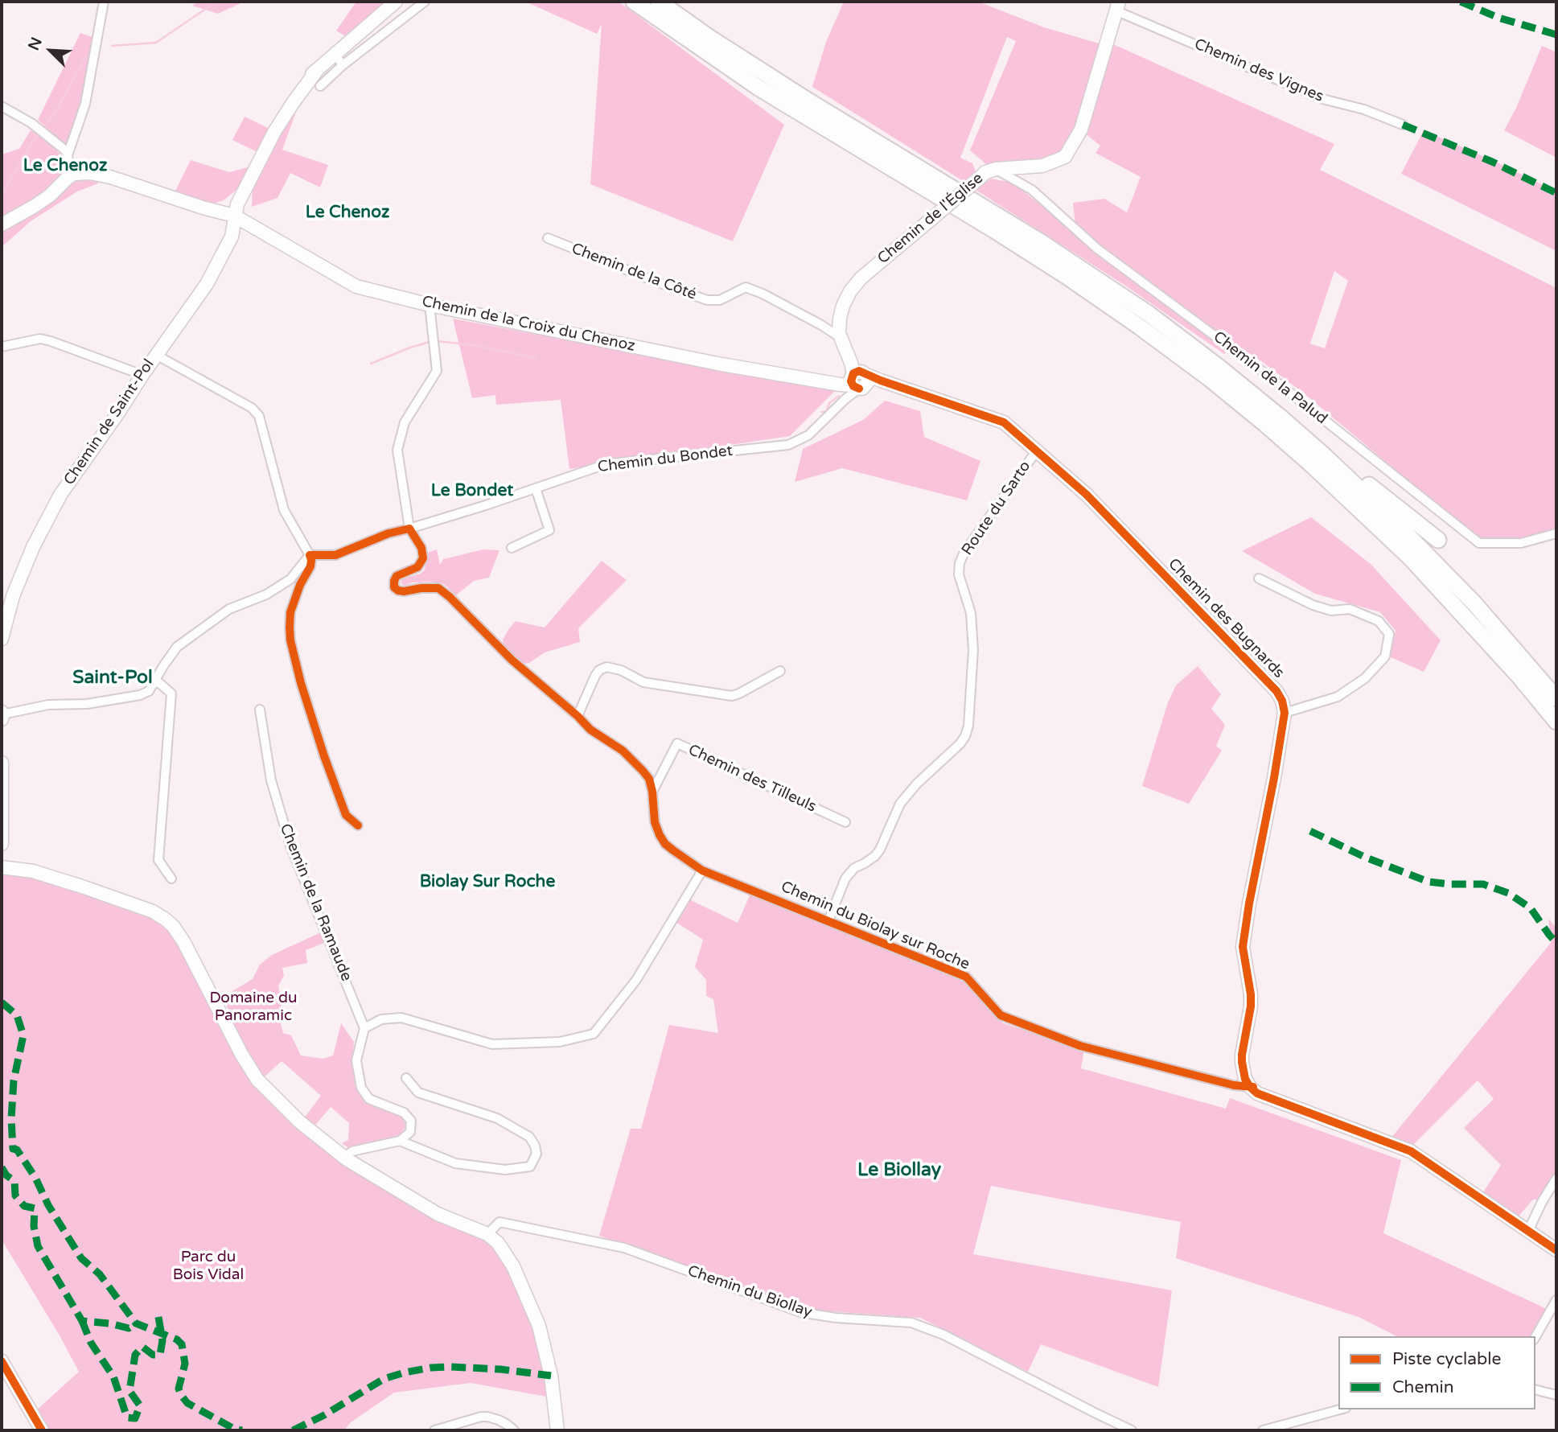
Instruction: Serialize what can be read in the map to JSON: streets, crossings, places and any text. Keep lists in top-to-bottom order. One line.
{"streets":{"street":["Chemin des Vignes","Chemin de l'Église","Chemin de la Côté","Chemin de la Croix du Chenoz","Chemin de la Palud","Chemin de Saint-Pol","Chemin du Bondet","Route du Sarto","Chemin des Bugnards","Chemin des Tilleuls","Chemin de la Ramaude","Chemin du Biolay sur Roche","Chemin du Biollay"]},"crossings":[["Chemin des Vignes","Chemin de l'Église"],["Chemin de l'Église","Chemin de la Côté"],["Chemin de l'Église","Chemin de la Croix du Chenoz"],["Chemin de l'Église","Chemin de la Palud"],["Chemin de l'Église","Chemin du Bondet"],["Chemin de l'Église","Chemin des Bugnards"],["Chemin de la Croix du Chenoz","Chemin de Saint-Pol"],["Chemin de la Croix du Chenoz","Chemin du Bondet"],["Chemin de la Croix du Chenoz","Chemin des Bugnards"],["Chemin du Bondet","Chemin des Bugnards"],["Route du Sarto","Chemin des Bugnards"],["Route du Sarto","Chemin du Biolay sur Roche"],["Chemin des Tilleuls","Chemin du Biolay sur Roche"]],"districts":["Le Chenoz","Le Chenoz","Le Bondet","Saint-Pol","Biolay Sur Roche","Le Biollay"],"parks":["Domaine du Panoramic","Parc du Bois Vidal"],"legend":["Piste cyclable","Chemin"],"north":"top left"}
